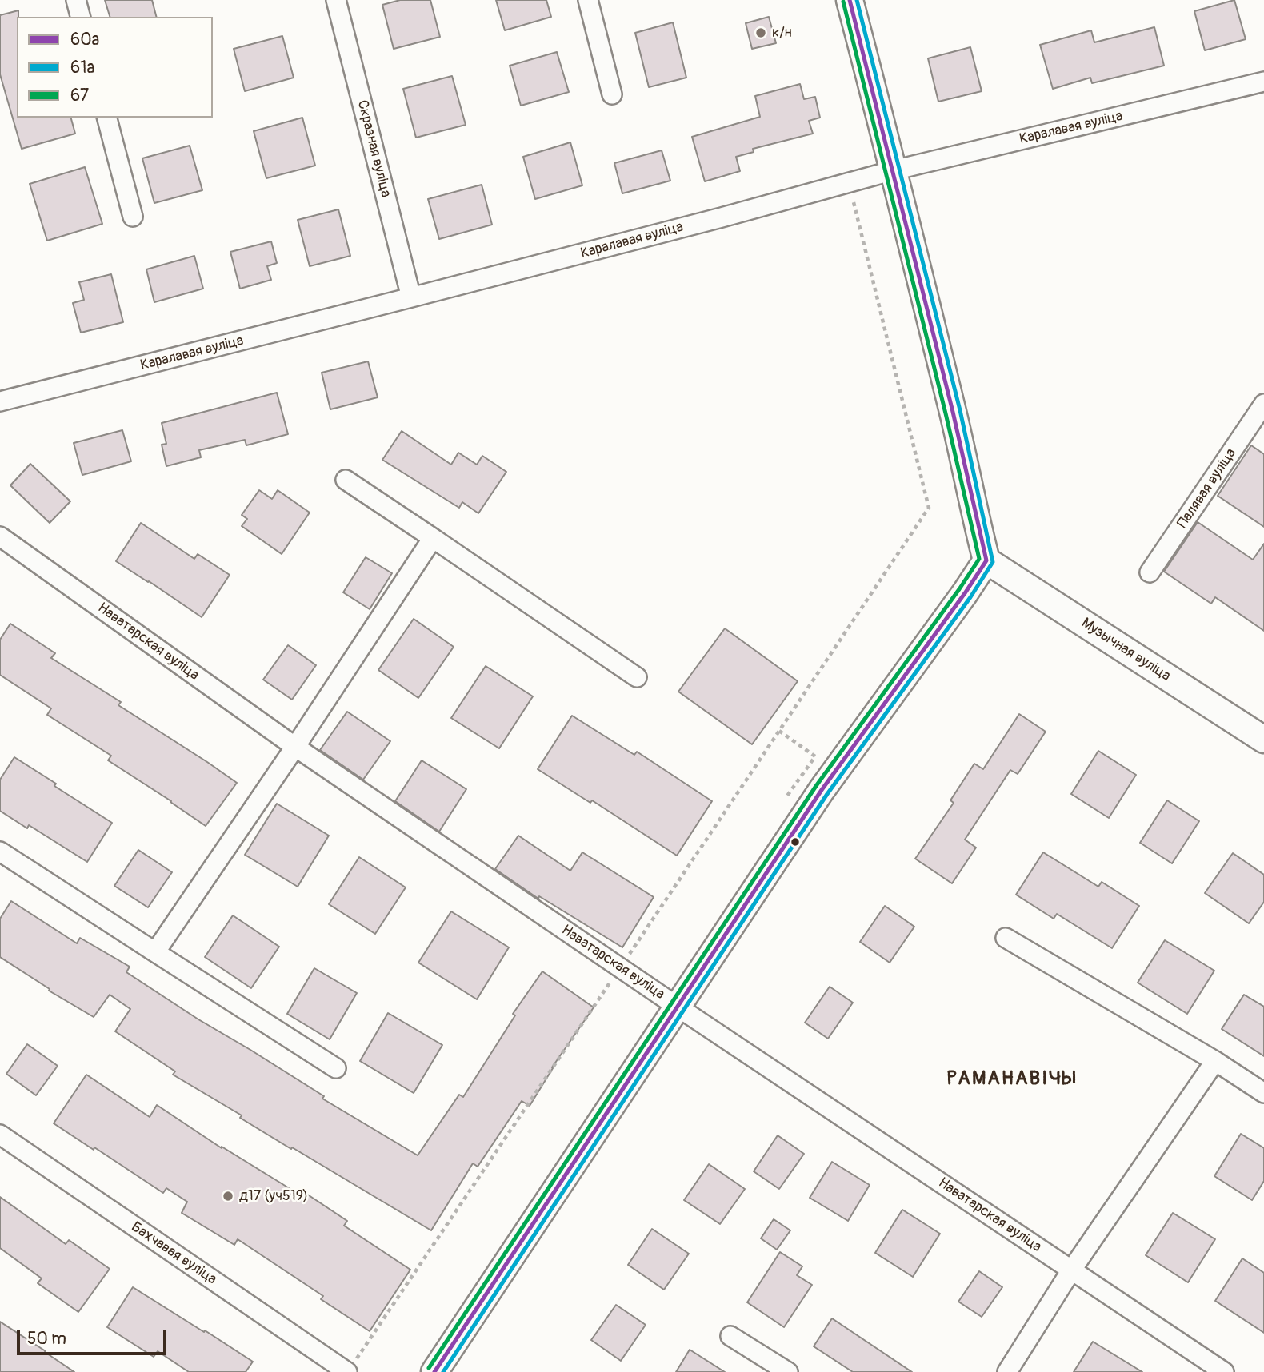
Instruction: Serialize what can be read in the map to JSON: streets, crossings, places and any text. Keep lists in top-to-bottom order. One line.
{"streets":{"street":["Каралавая вуліца","Скразная вуліца","Палявая вуліца","Наватарская вуліца","Музычная вуліца","Бахчавая вуліца"]},"crossings":[["Каралавая вуліца","Скразная вуліца"]],"districts":["РАМАНАВІЧЫ"],"places":["к/н","д17 (уч519)"],"lines":["transit line 60а","transit line 61а","transit line 67"],"legend":["60а","61а","67"],"scale_bar":"50 m"}
